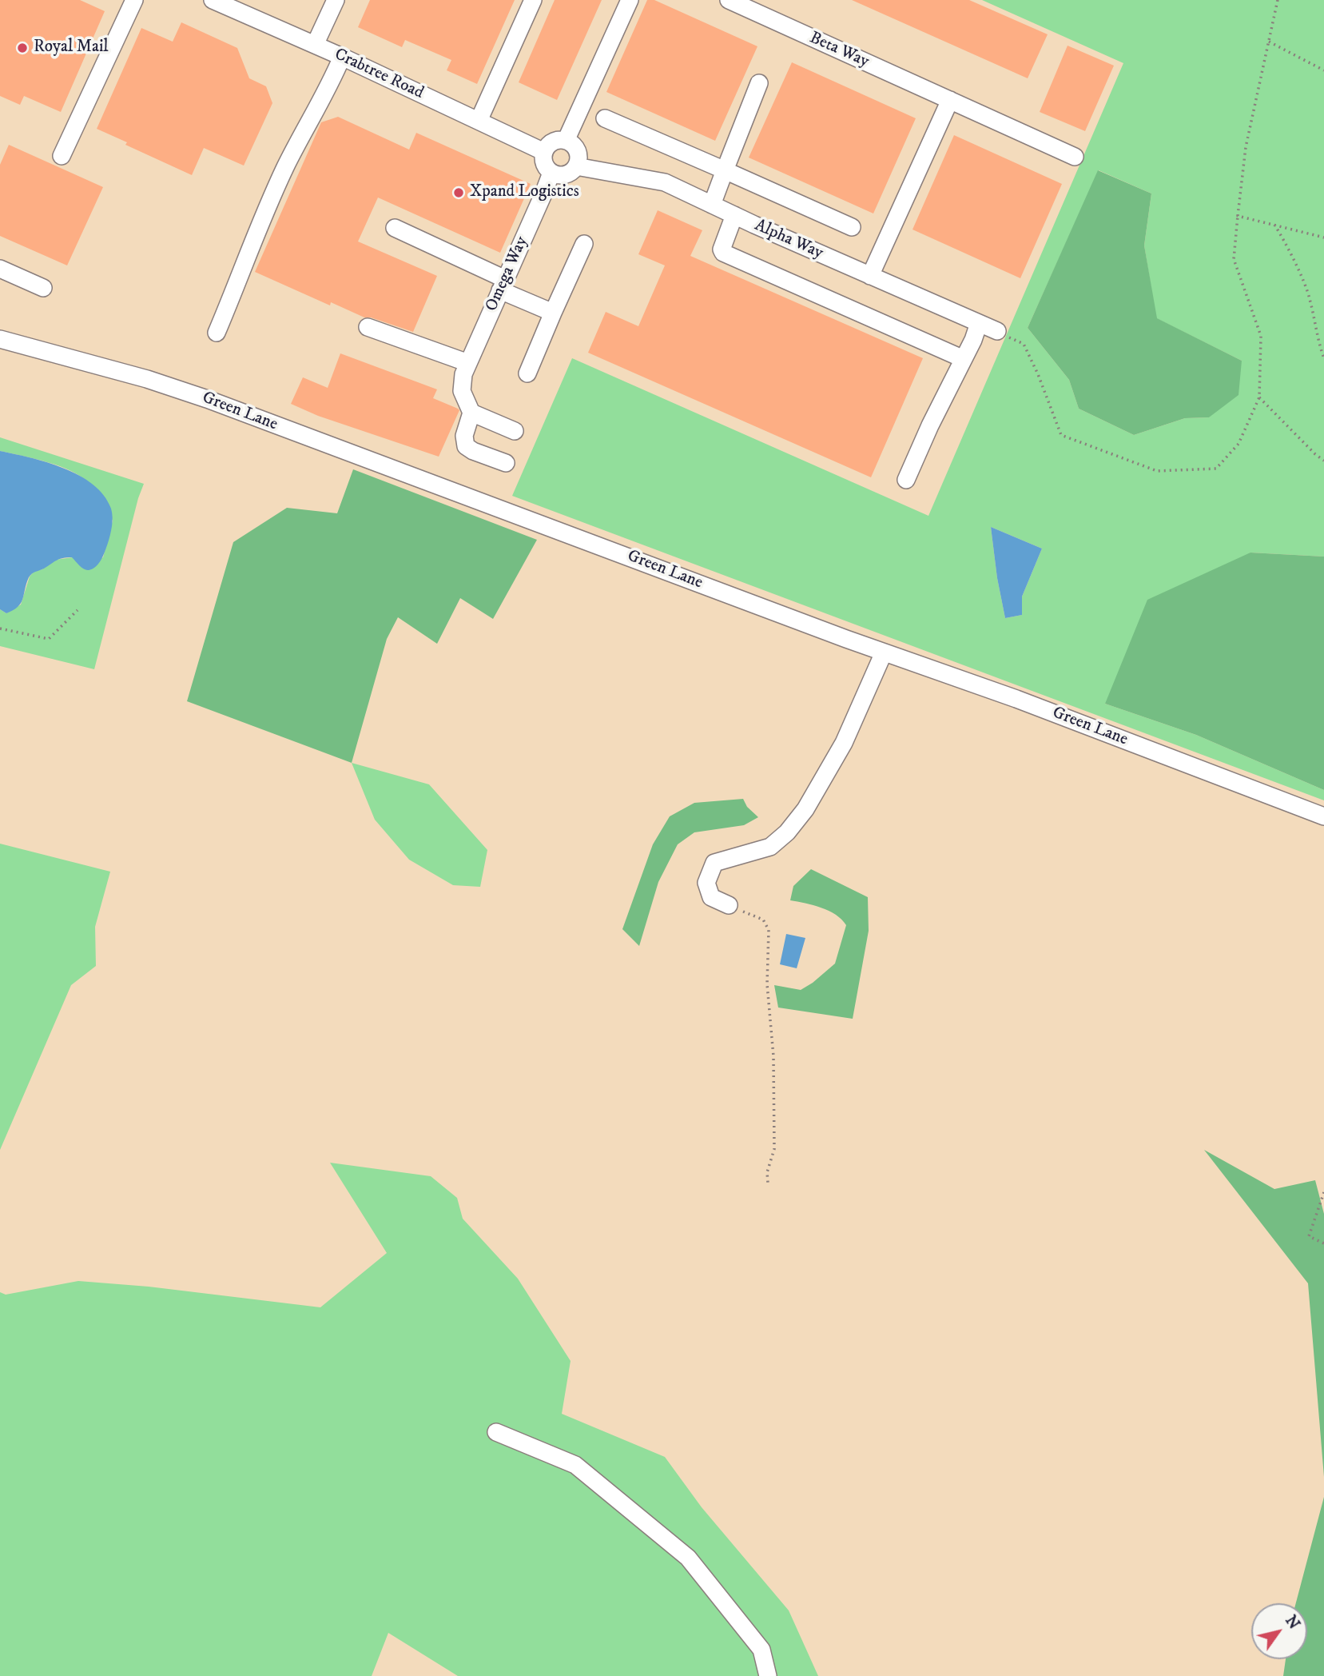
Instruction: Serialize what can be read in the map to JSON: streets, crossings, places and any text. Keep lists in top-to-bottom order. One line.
{"streets":{"street":["Beta Way","Crabtree Road","Alpha Way","Omega Way","Green Lane"]},"crossings":[["Crabtree Road","Alpha Way"],["Crabtree Road","Omega Way"],["Alpha Way","Omega Way"]],"places":["Royal Mail","Xpand Logistics"],"north":"top right"}
